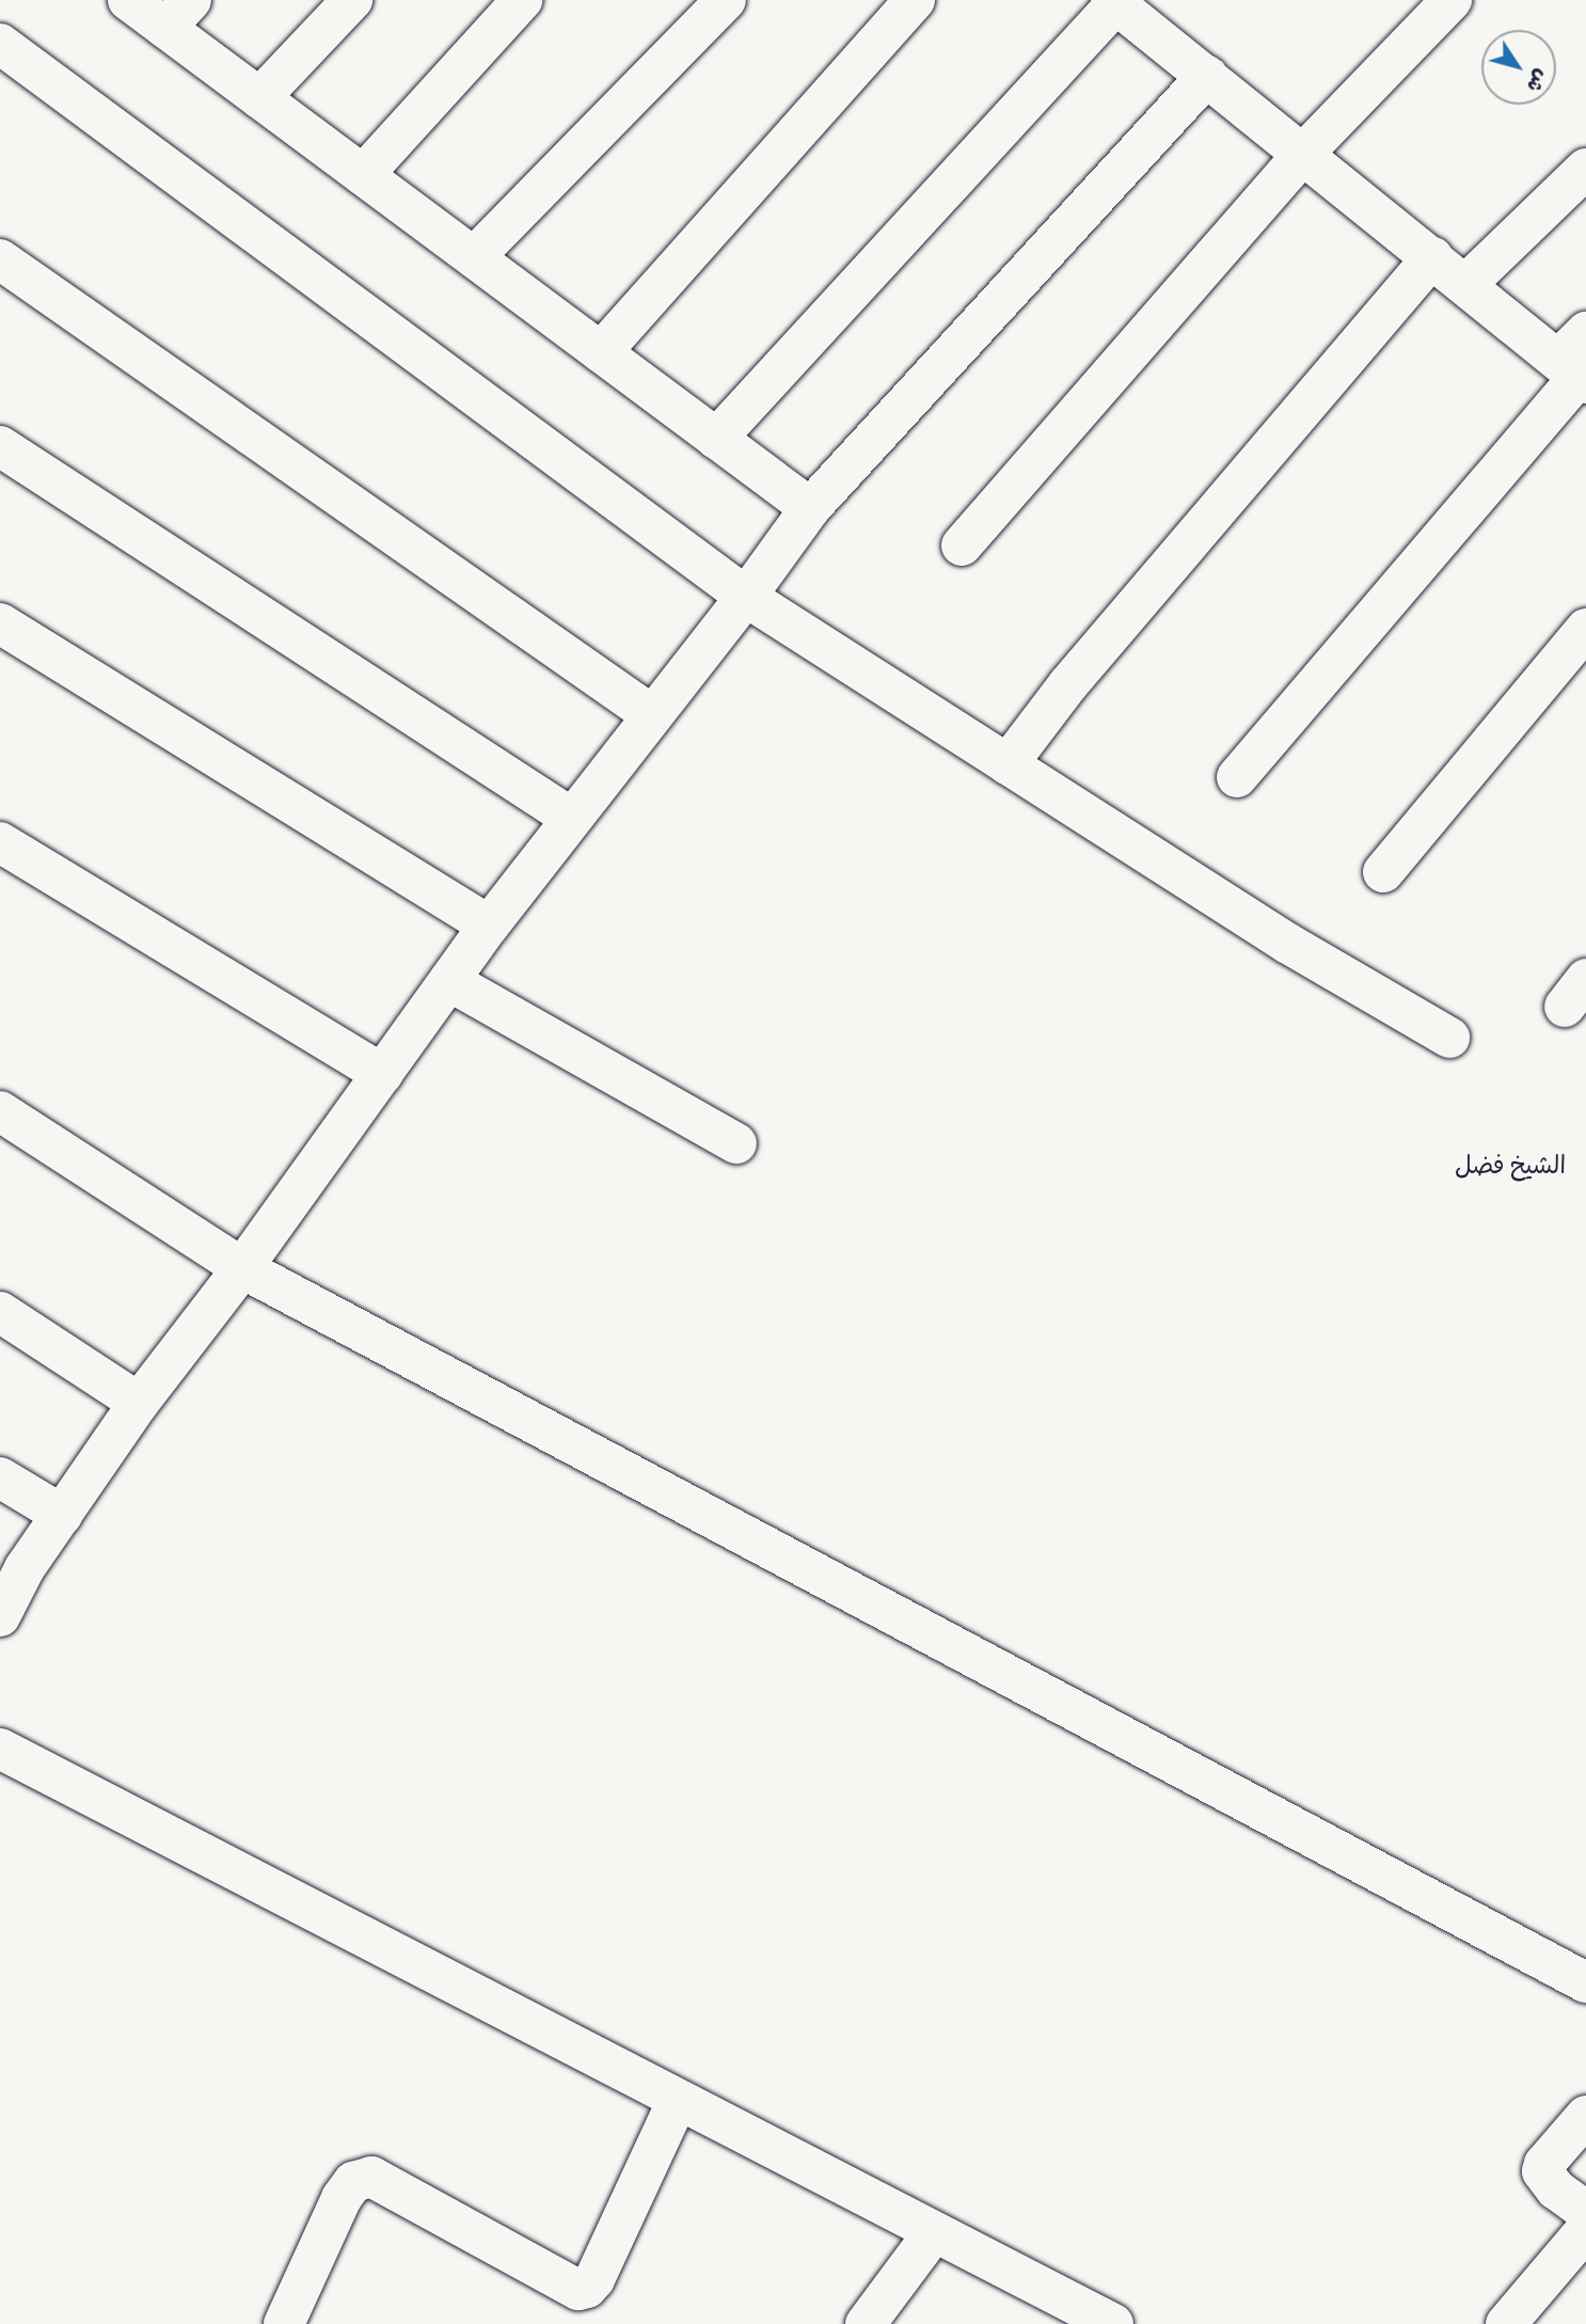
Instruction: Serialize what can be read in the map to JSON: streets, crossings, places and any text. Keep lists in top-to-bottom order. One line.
{"districts":["الشيخ فضل"],"north":"bottom right"}
